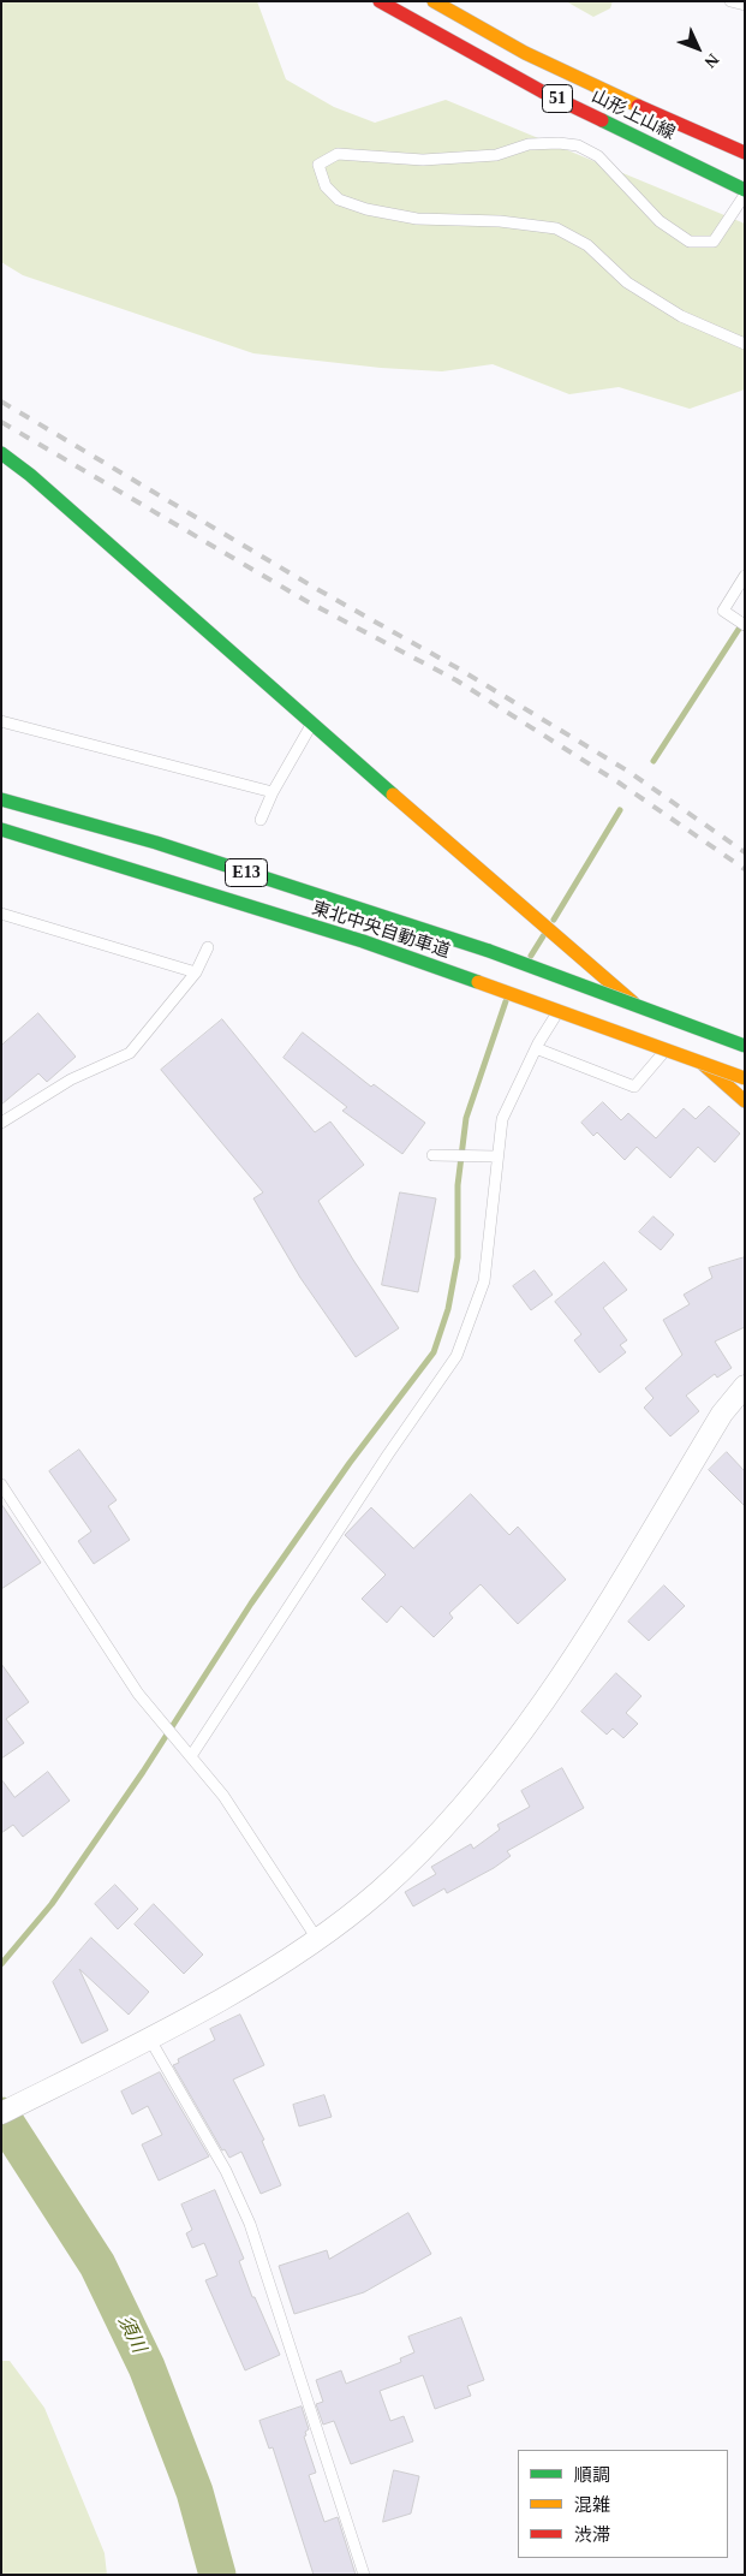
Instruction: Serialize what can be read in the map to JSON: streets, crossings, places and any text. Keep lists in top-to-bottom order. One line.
{"streets":{"main road":["51","山形上山線","E13","東北中央自動車道"]},"water":["須川"],"legend":["順調","混雑","渋滞"],"north":"bottom right"}
